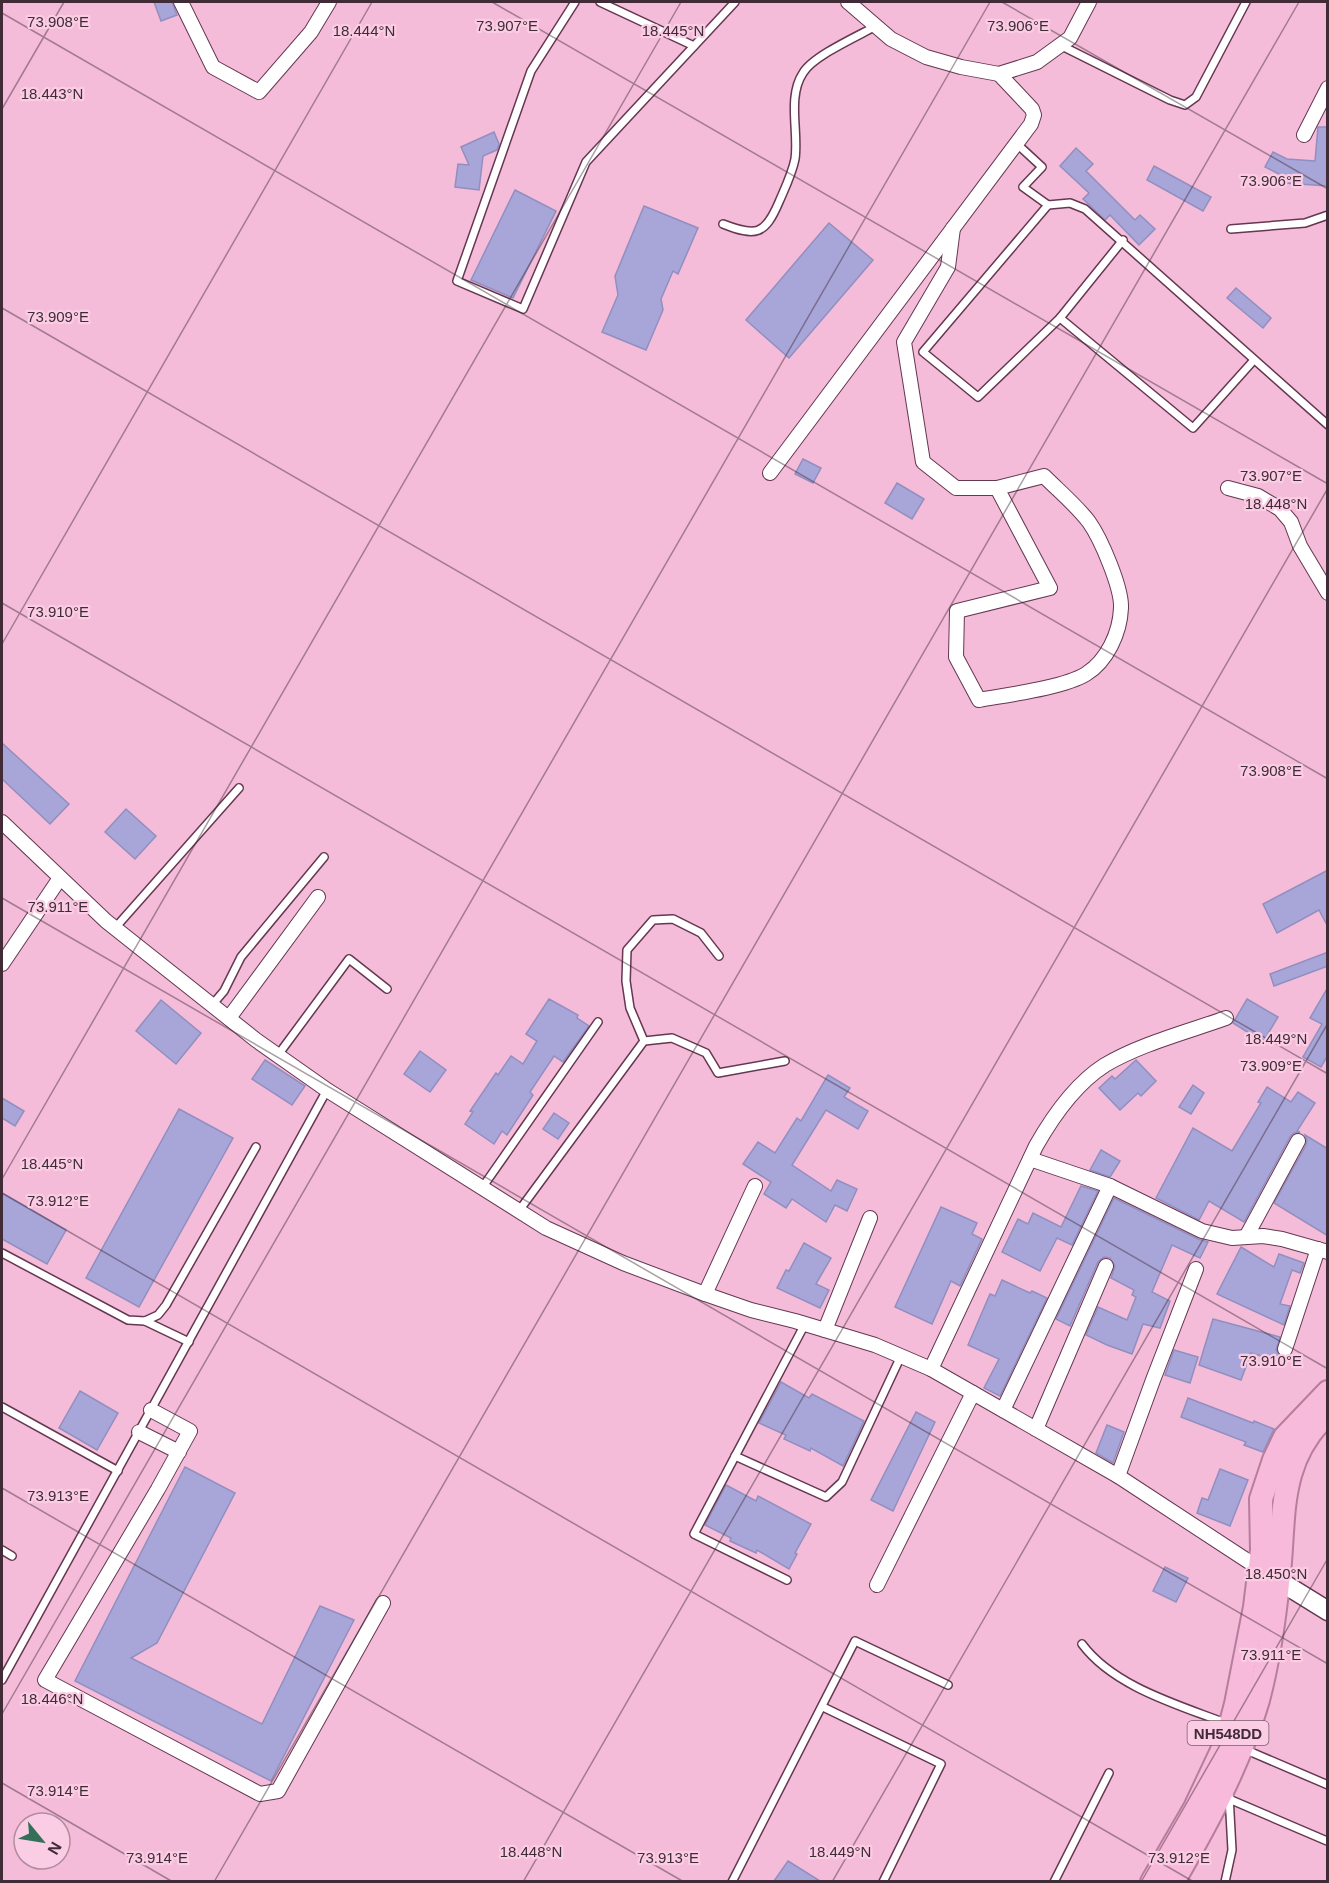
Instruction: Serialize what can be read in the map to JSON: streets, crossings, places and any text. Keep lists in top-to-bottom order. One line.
{"streets":{"highway":["NH548DD"]},"north":"bottom right","coordinates":["73.908°E","73.907°E","73.906°E","18.444°N","18.445°N","18.443°N","73.909°E","18.448°N","73.910°E","73.911°E","18.449°N","73.912°E","73.913°E","18.450°N","18.446°N","73.914°E"]}
